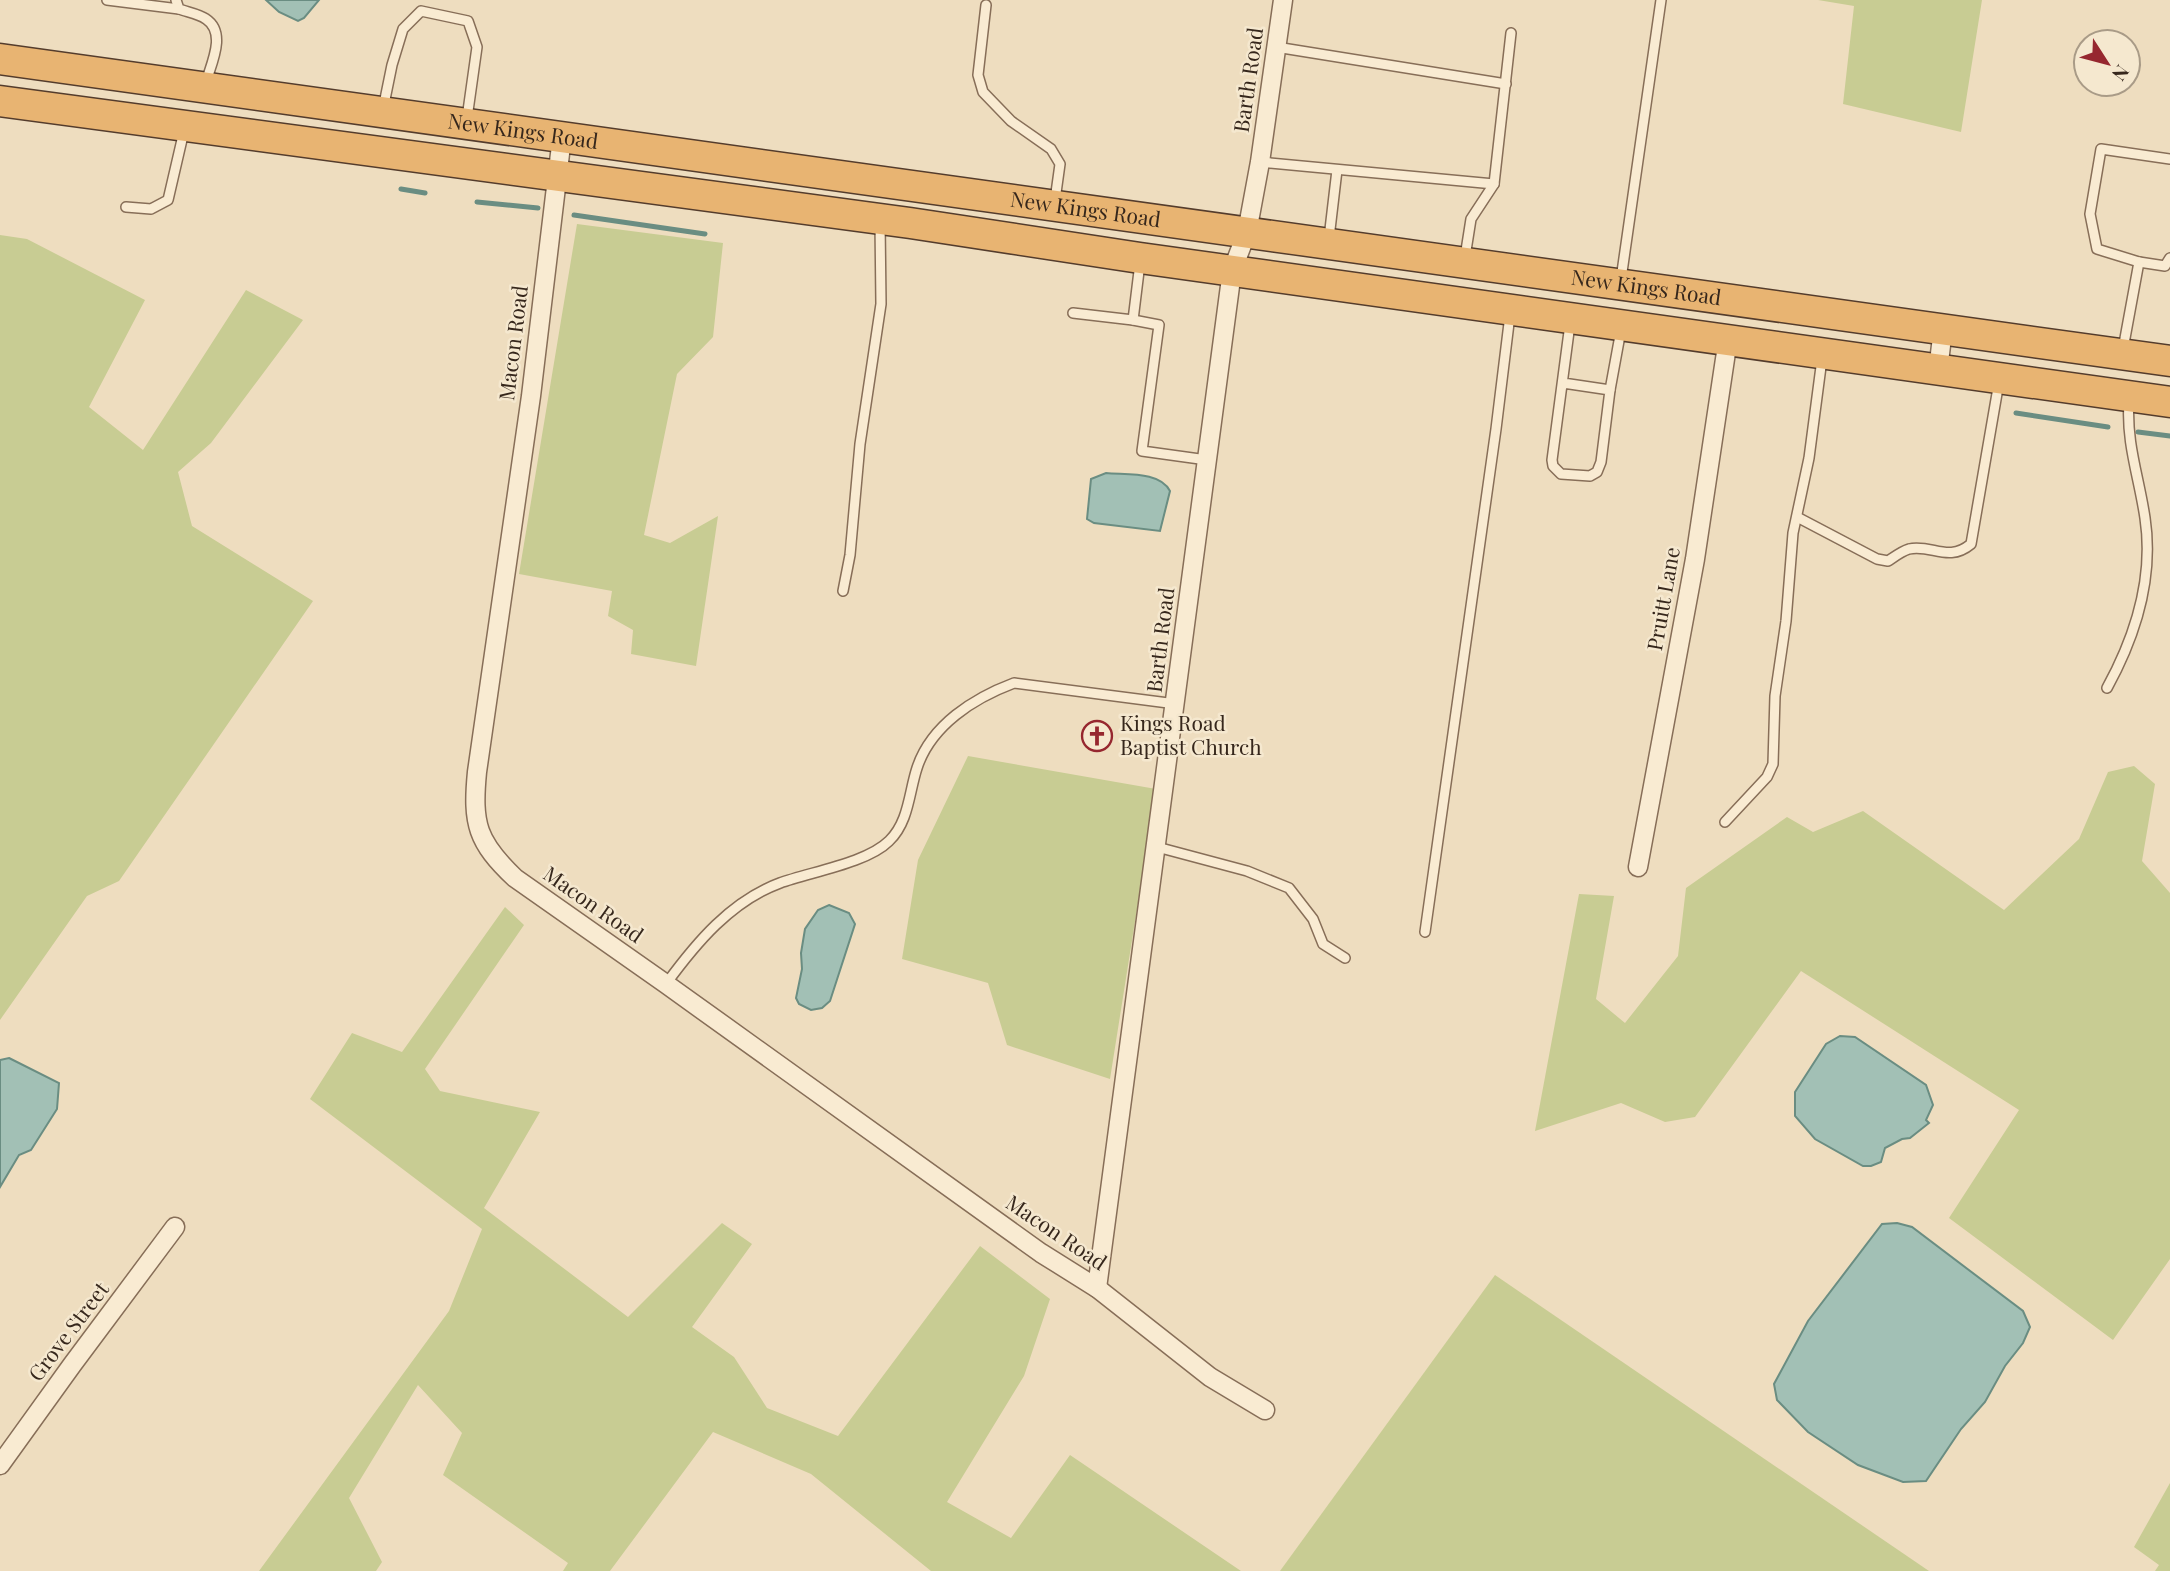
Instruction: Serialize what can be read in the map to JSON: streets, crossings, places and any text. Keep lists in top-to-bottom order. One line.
{"streets":{"highway":["New Kings Road"],"street":["Barth Road","Macon Road","Pruitt Lane","Grove Street"]},"crossings":[["Barth Road","New Kings Road"],["Barth Road","Macon Road"],["New Kings Road","Macon Road"],["New Kings Road","Pruitt Lane"]],"places":{"church":["Kings Road Baptist Church"]},"north":"bottom right"}
